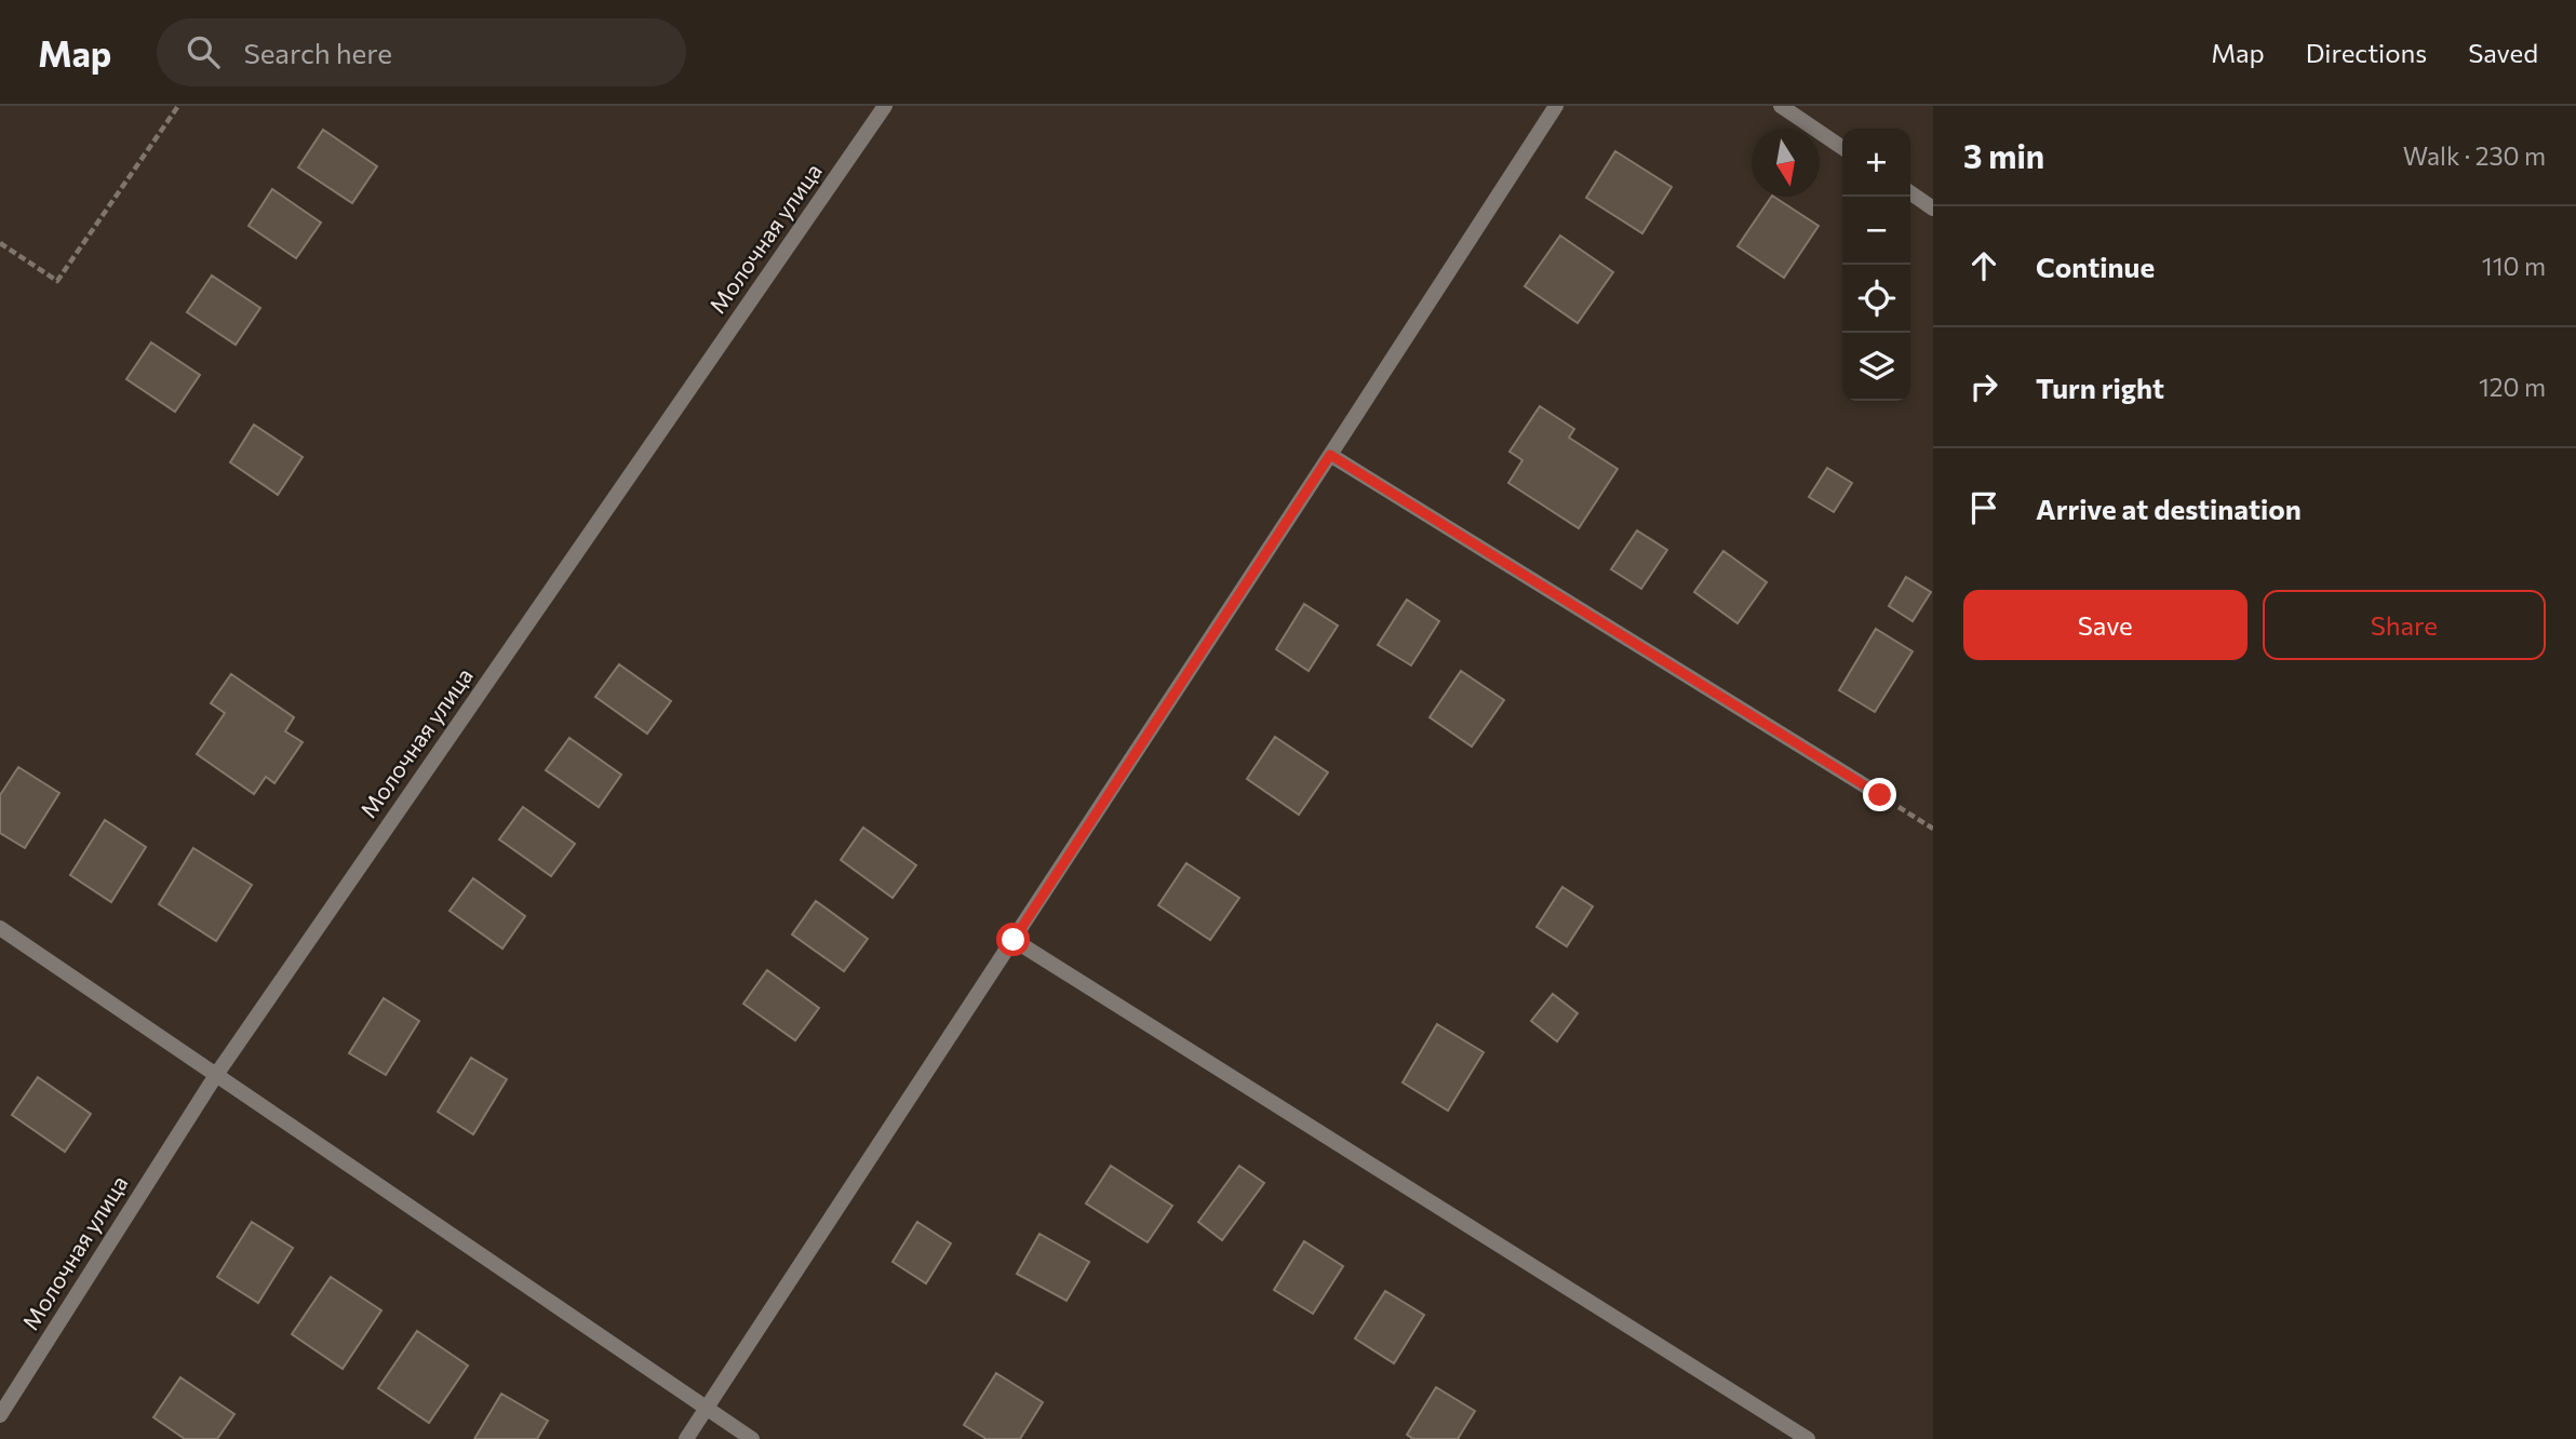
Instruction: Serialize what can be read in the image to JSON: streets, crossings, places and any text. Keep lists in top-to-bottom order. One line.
{"streets":{"street":["Молочная улица"]},"north":"bottom","page":{"header":"Map","search":"Search here","nav":["Map","Directions","Saved"],"heading":["3 min","Walk · 230 m"],"map_buttons":["+","−"],"list":[["Continue","110 m"],["Turn right","120 m"],"Arrive at destination"],"buttons":["Save","Share"]}}
